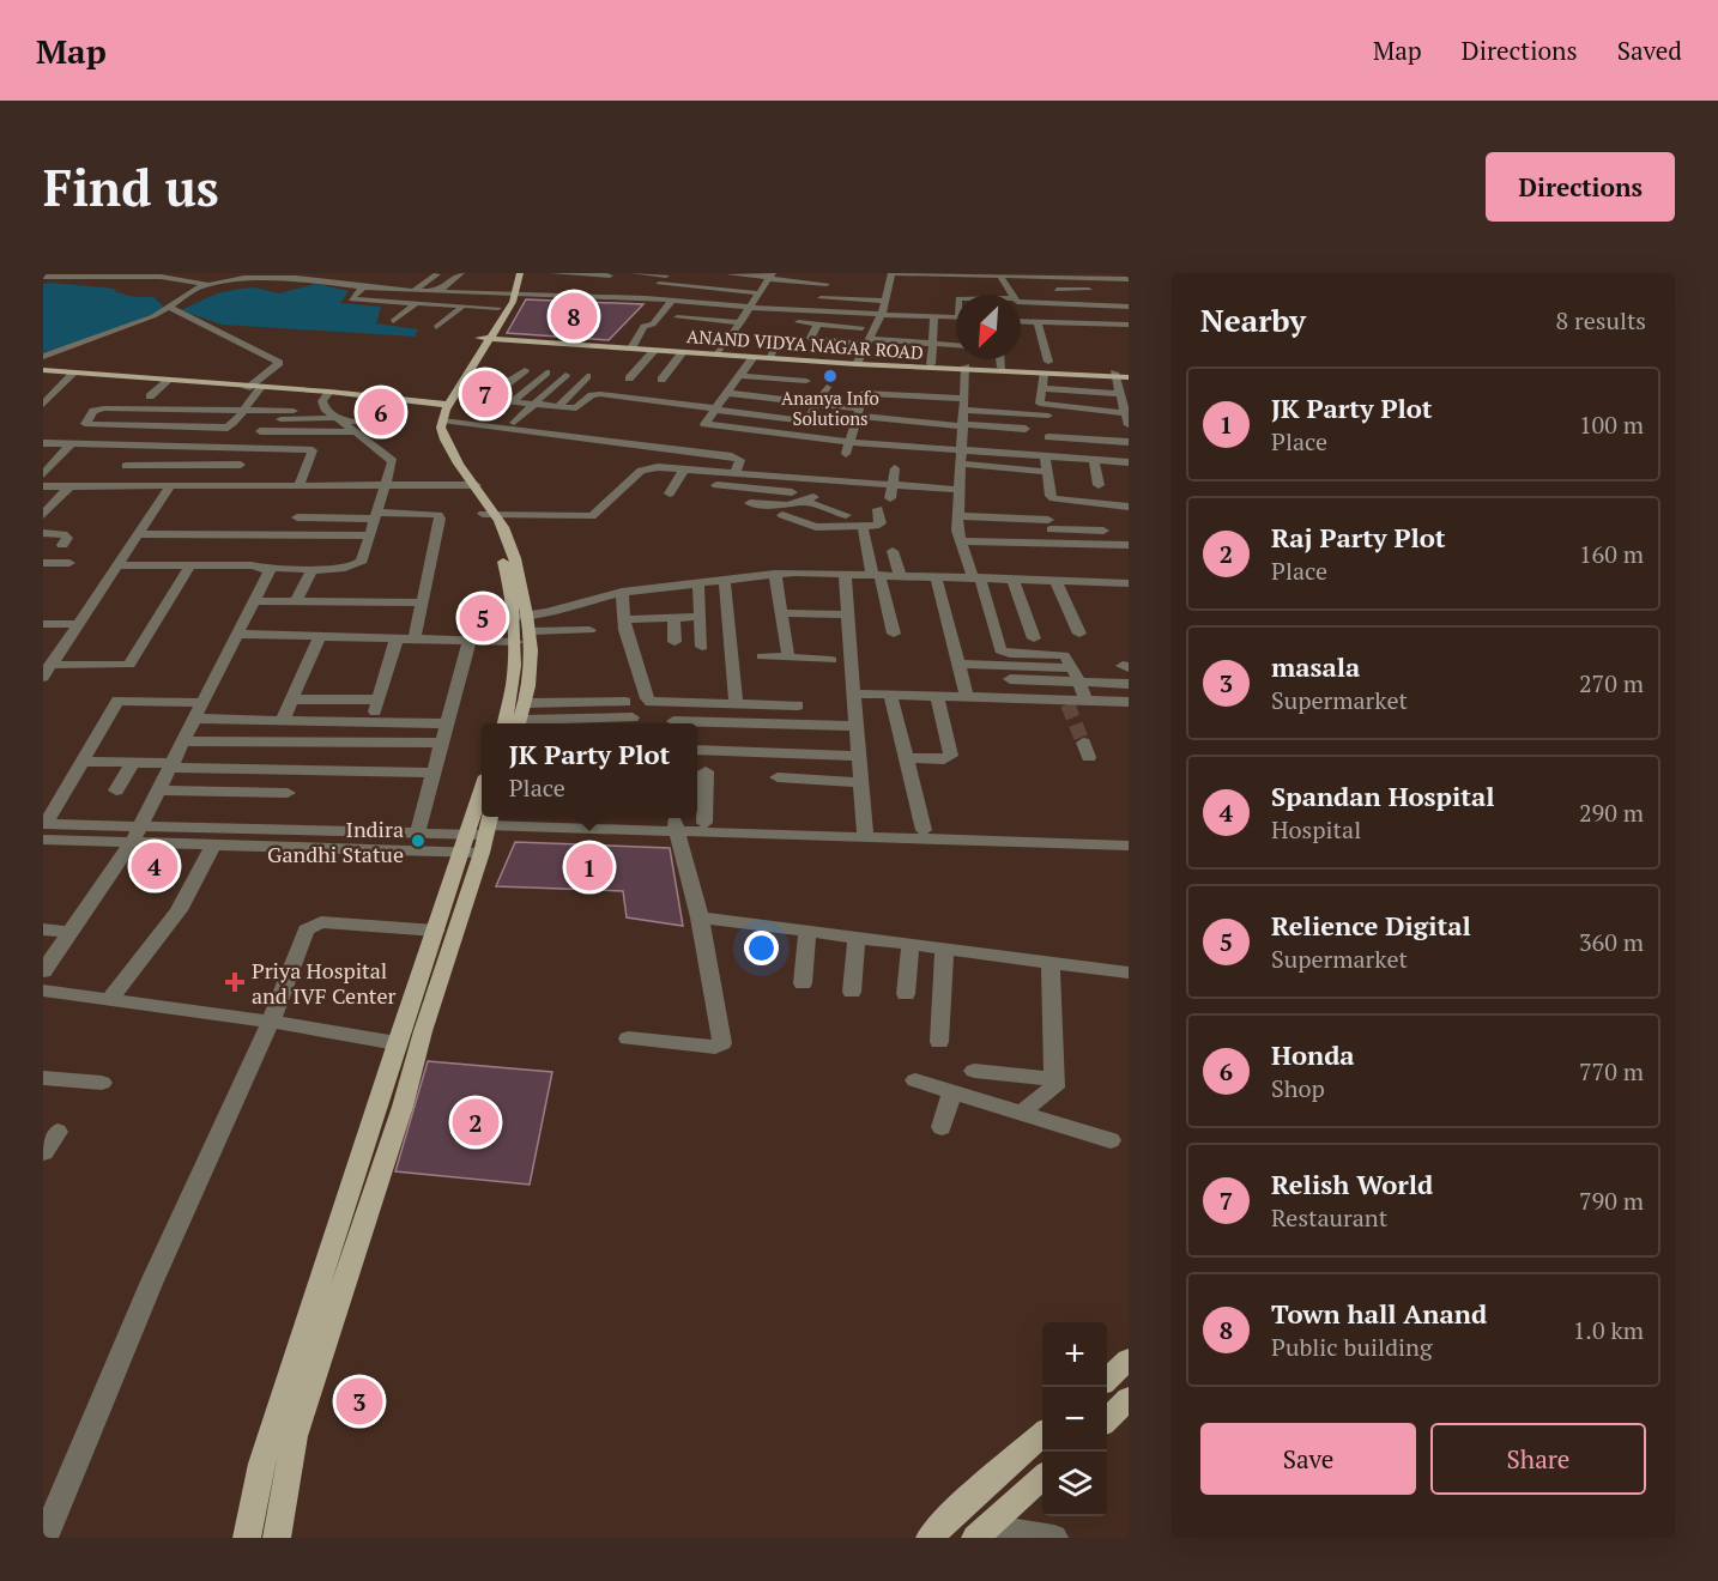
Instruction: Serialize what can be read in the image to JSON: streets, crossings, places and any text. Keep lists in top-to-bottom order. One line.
{"streets":{"main road":["ANAND VIDYA NAGAR ROAD"]},"places":{"other":["Ananya Info Solutions","Indira Gandhi Statue"],"health":["Priya Hospital and IVF Center"]},"north":"bottom left","page":{"header":"Map","nav":["Map","Directions","Saved"],"buttons":["Directions",["Save","Share"]],"title":"Find us","heading":["Nearby","8 results"],"pins":["8","7","6","5","4","1","2","3"],"list":[{"mark":"1","name":"JK Party Plot","note":"Place","value":"100 m"},{"mark":"2","name":"Raj Party Plot","note":"Place","value":"160 m"},{"mark":"3","name":"masala","note":"Supermarket","value":"270 m"},{"mark":"4","name":"Spandan Hospital","note":"Hospital","value":"290 m"},{"mark":"5","name":"Relience Digital","note":"Supermarket","value":"360 m"},{"mark":"6","name":"Honda","note":"Shop","value":"770 m"},{"mark":"7","name":"Relish World","note":"Restaurant","value":"790 m"},{"mark":"8","name":"Town hall Anand","note":"Public building","value":"1.0 km"}],"popup":["JK Party Plot","Place"],"map_buttons":["+","−"]}}
